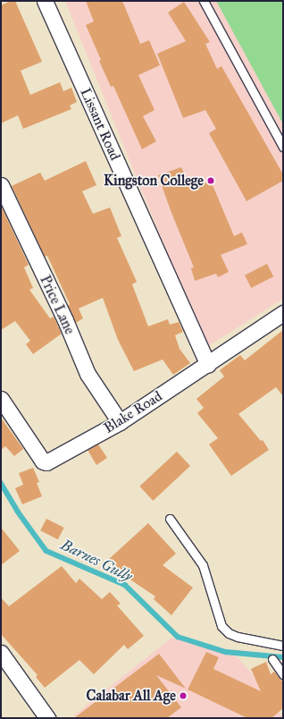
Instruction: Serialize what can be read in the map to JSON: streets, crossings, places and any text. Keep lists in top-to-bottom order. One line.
{"streets":{"street":["Lissant Road","Price Lane","Blake Road"]},"crossings":[["Lissant Road","Blake Road"],["Price Lane","Blake Road"]],"water":["Barnes Gully"],"places":["Kingston College","Calabar All Age"]}
